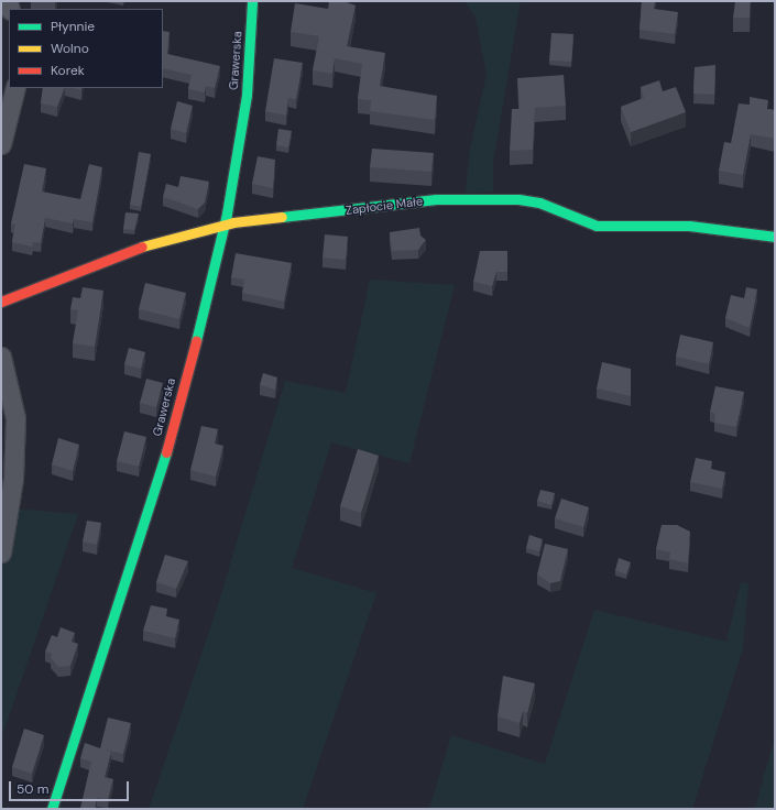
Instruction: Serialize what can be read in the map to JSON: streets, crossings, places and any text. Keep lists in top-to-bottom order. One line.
{"streets":{"street":["Grawerska","Zapłocie Małe"]},"crossings":[["Grawerska","Zapłocie Małe"]],"legend":["Płynnie","Wolno","Korek"],"scale_bar":"50 m"}
